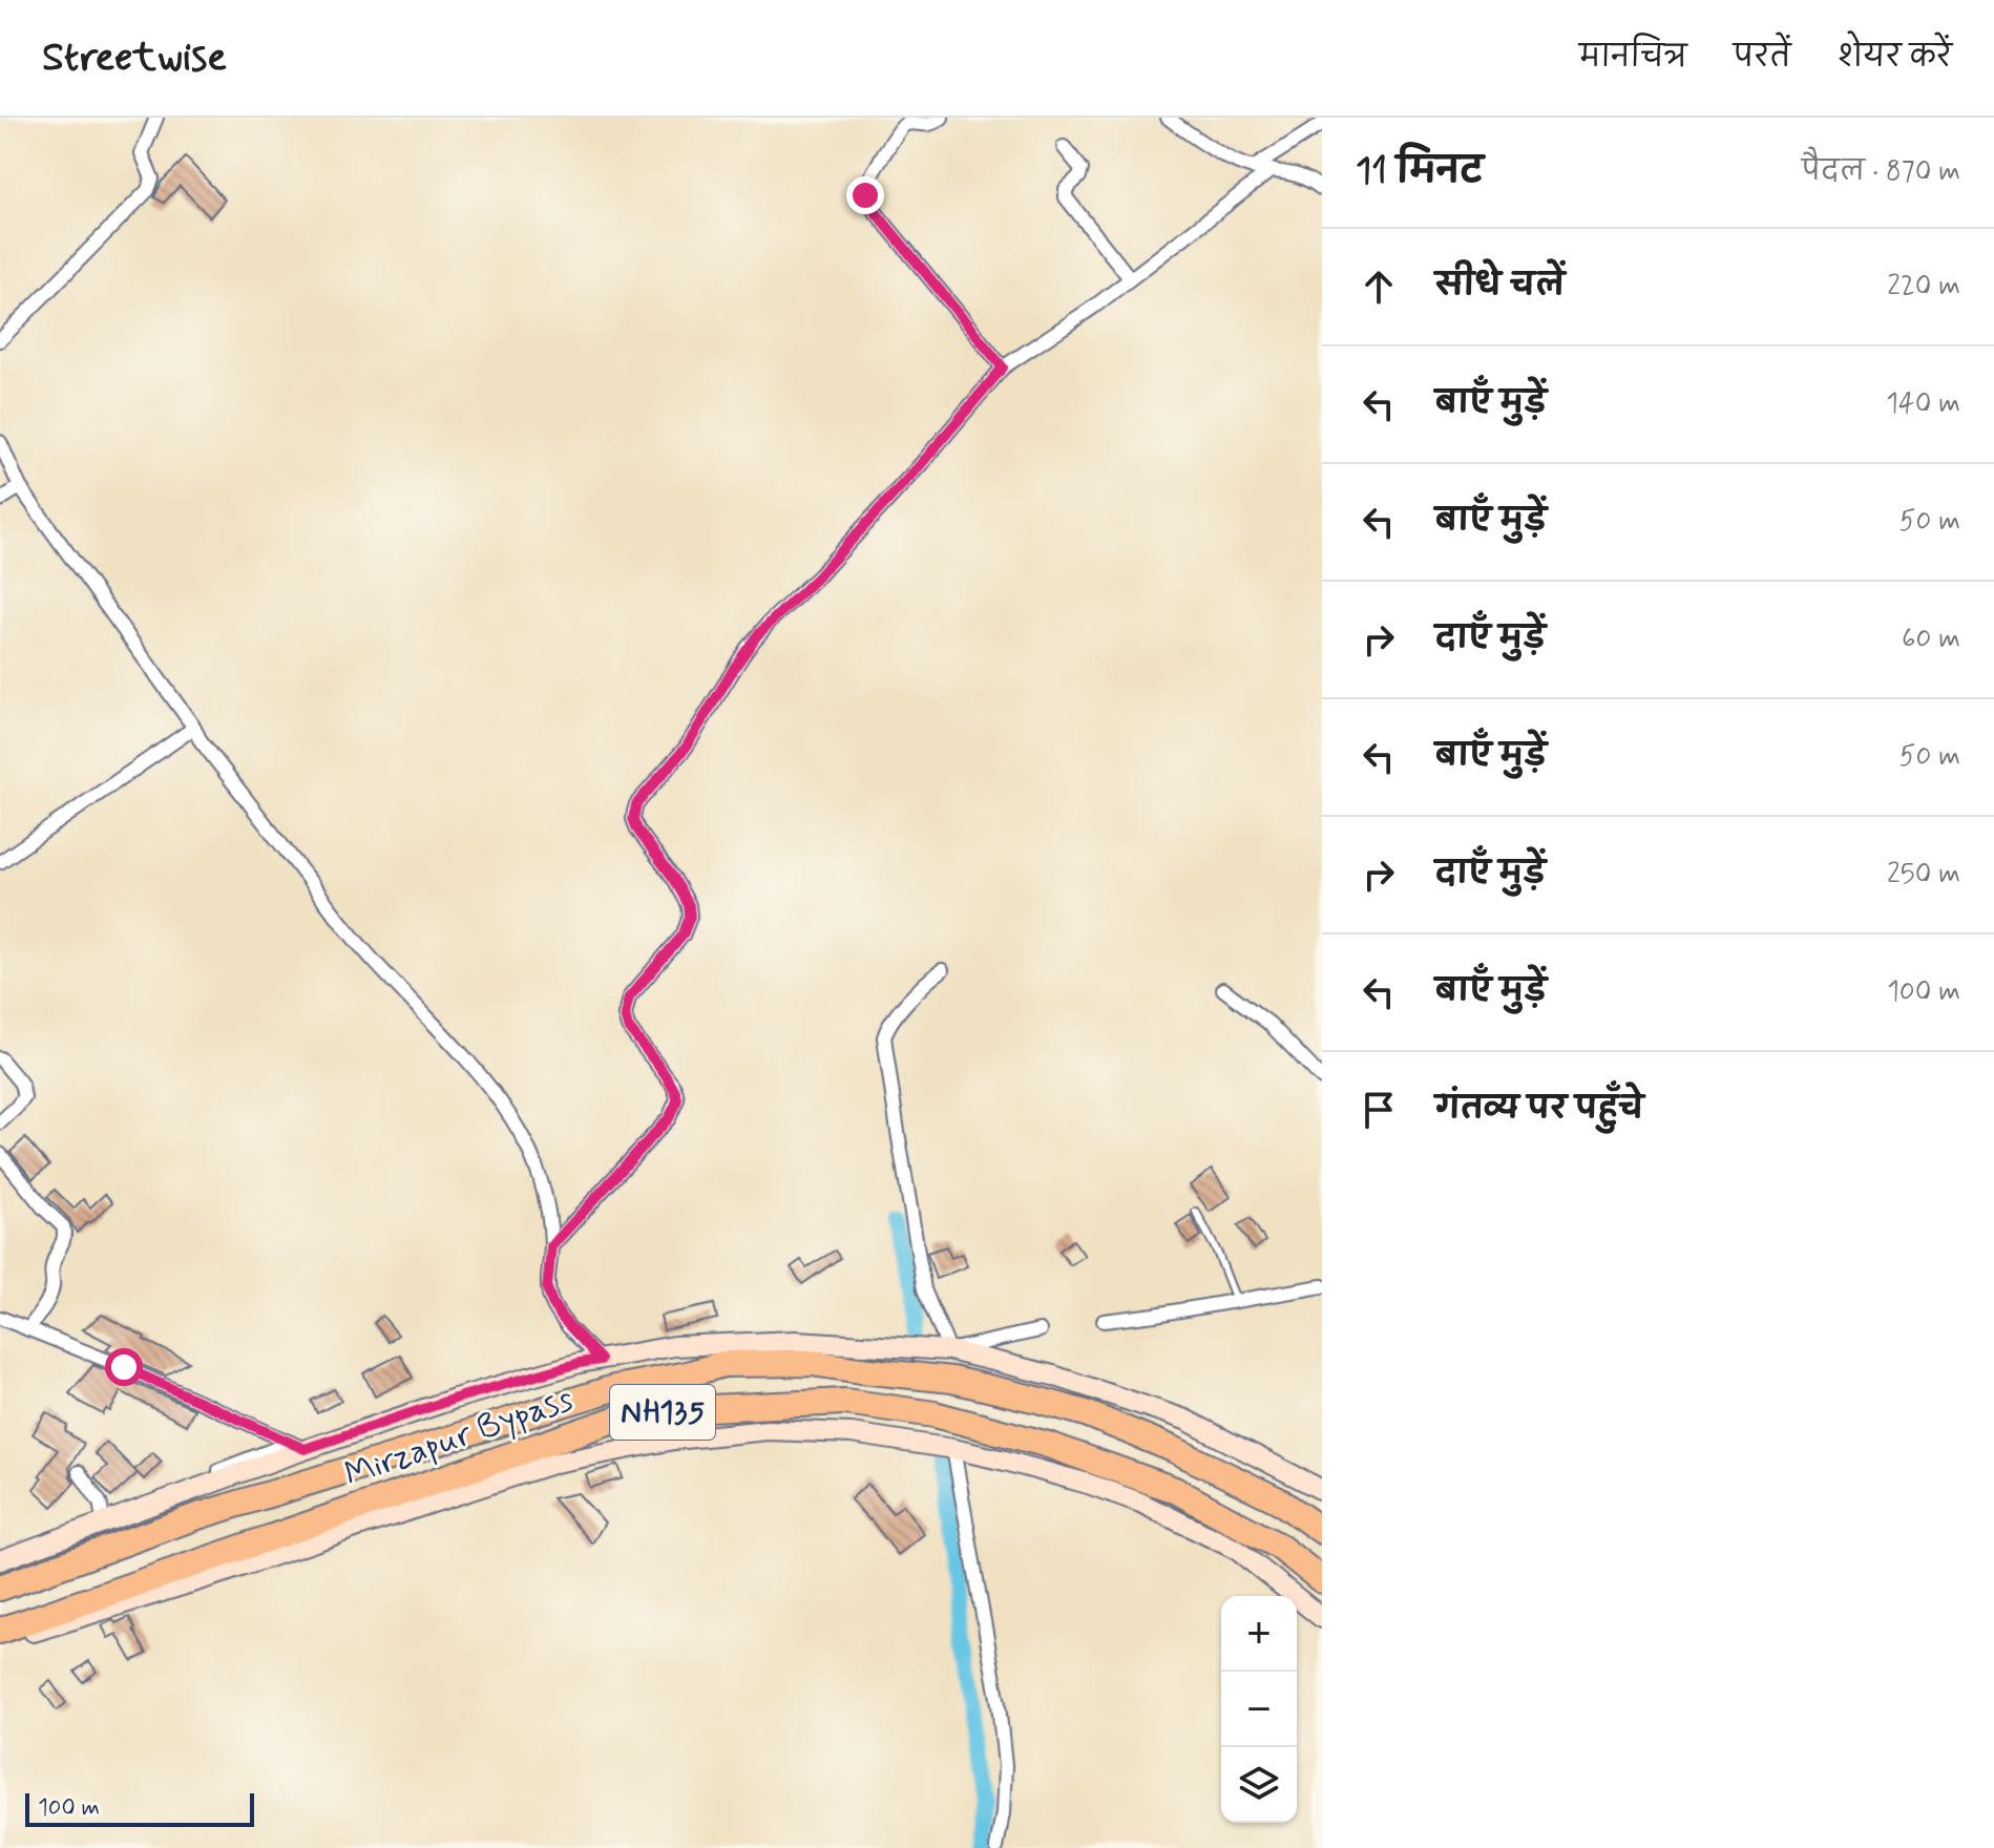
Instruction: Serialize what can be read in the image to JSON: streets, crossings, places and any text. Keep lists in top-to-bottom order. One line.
{"streets":{"highway":["NH135","Mirzapur Bypass"]},"scale_bar":"100 m","page":{"header":"Streetwise","nav":["मानचित्र","परतें","शेयर करें"],"heading":["11 मिनट","पैदल · 870 m"],"list":[["सीधे चलें","220 m"],["बाएँ मुड़ें","140 m"],["बाएँ मुड़ें","50 m"],["दाएँ मुड़ें","60 m"],["बाएँ मुड़ें","50 m"],["दाएँ मुड़ें","250 m"],["बाएँ मुड़ें","100 m"],"गंतव्य पर पहुँचे"],"map_buttons":["+","−"],"scale":"100 m"}}
